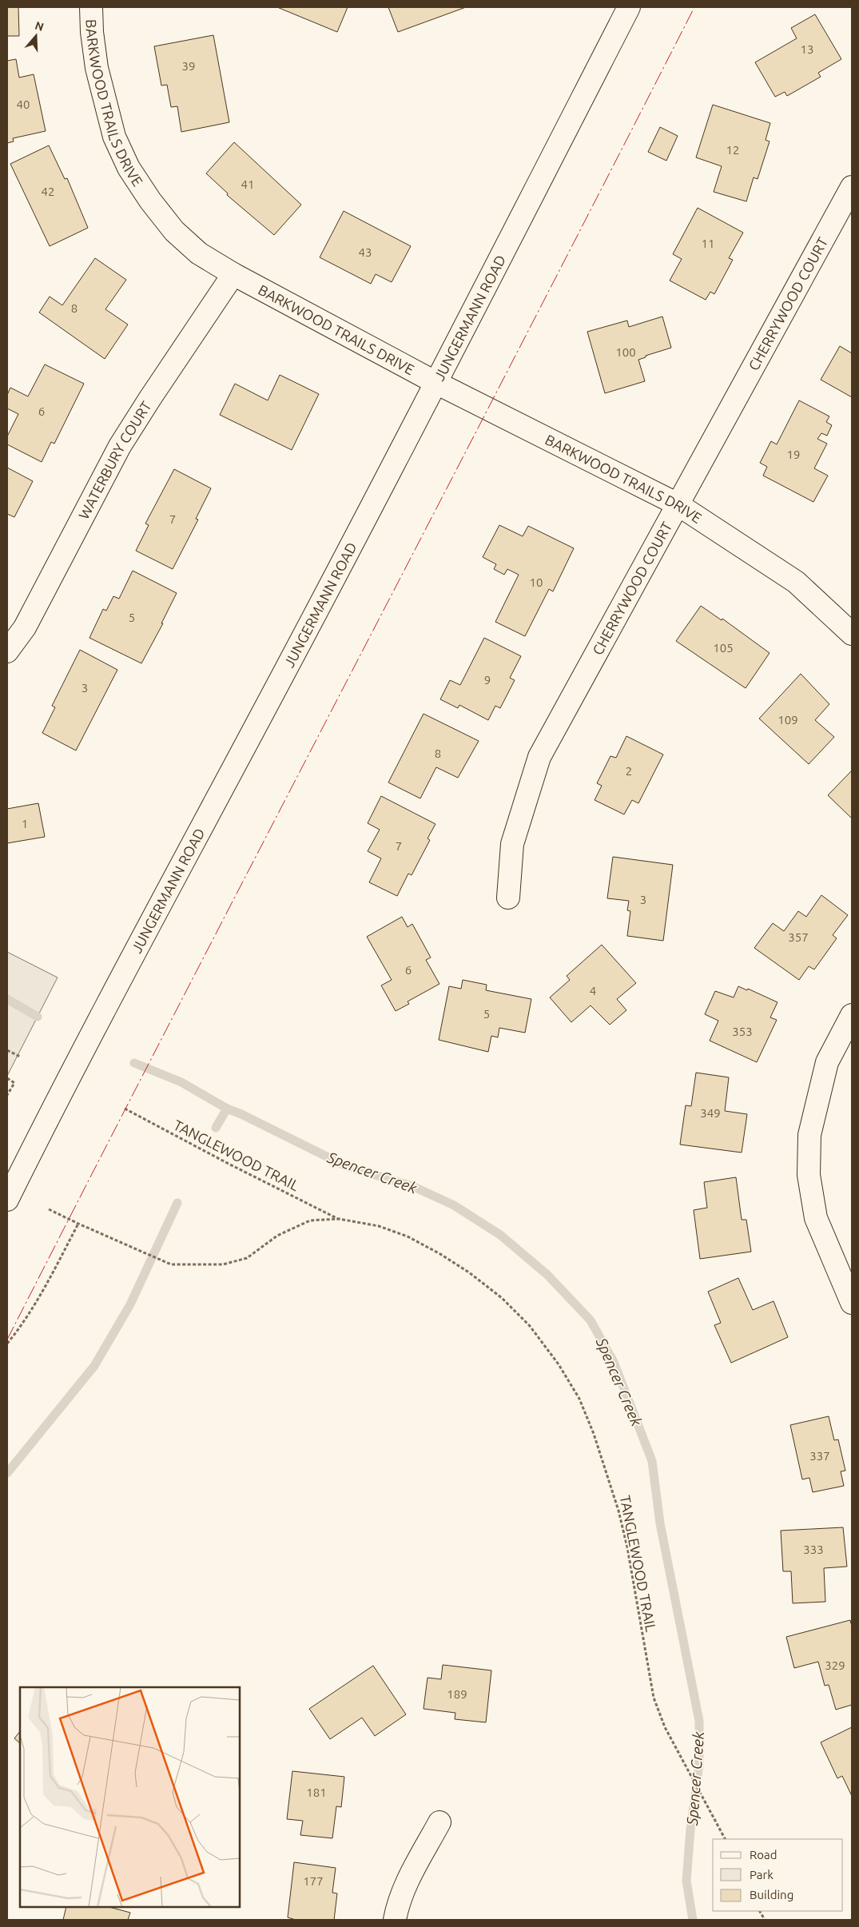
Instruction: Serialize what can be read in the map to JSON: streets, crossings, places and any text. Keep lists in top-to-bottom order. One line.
{"streets":{"street":["BARKWOOD TRAILS DRIVE","CHERRYWOOD COURT","JUNGERMANN ROAD","WATERBURY COURT"],"path":["TANGLEWOOD TRAIL"]},"crossings":[["BARKWOOD TRAILS DRIVE","CHERRYWOOD COURT"],["BARKWOOD TRAILS DRIVE","JUNGERMANN ROAD"],["BARKWOOD TRAILS DRIVE","WATERBURY COURT"]],"water":["Spencer Creek"],"house_numbers":["13","39","40","12","41","42","11","43","8","100","6","19","7","10","5","105","9","3","109","8","2","1","7","3","357","6","4","5","353","349","337","333","329","189","181","177"],"legend":["Road","Park","Building"],"north":"top"}
